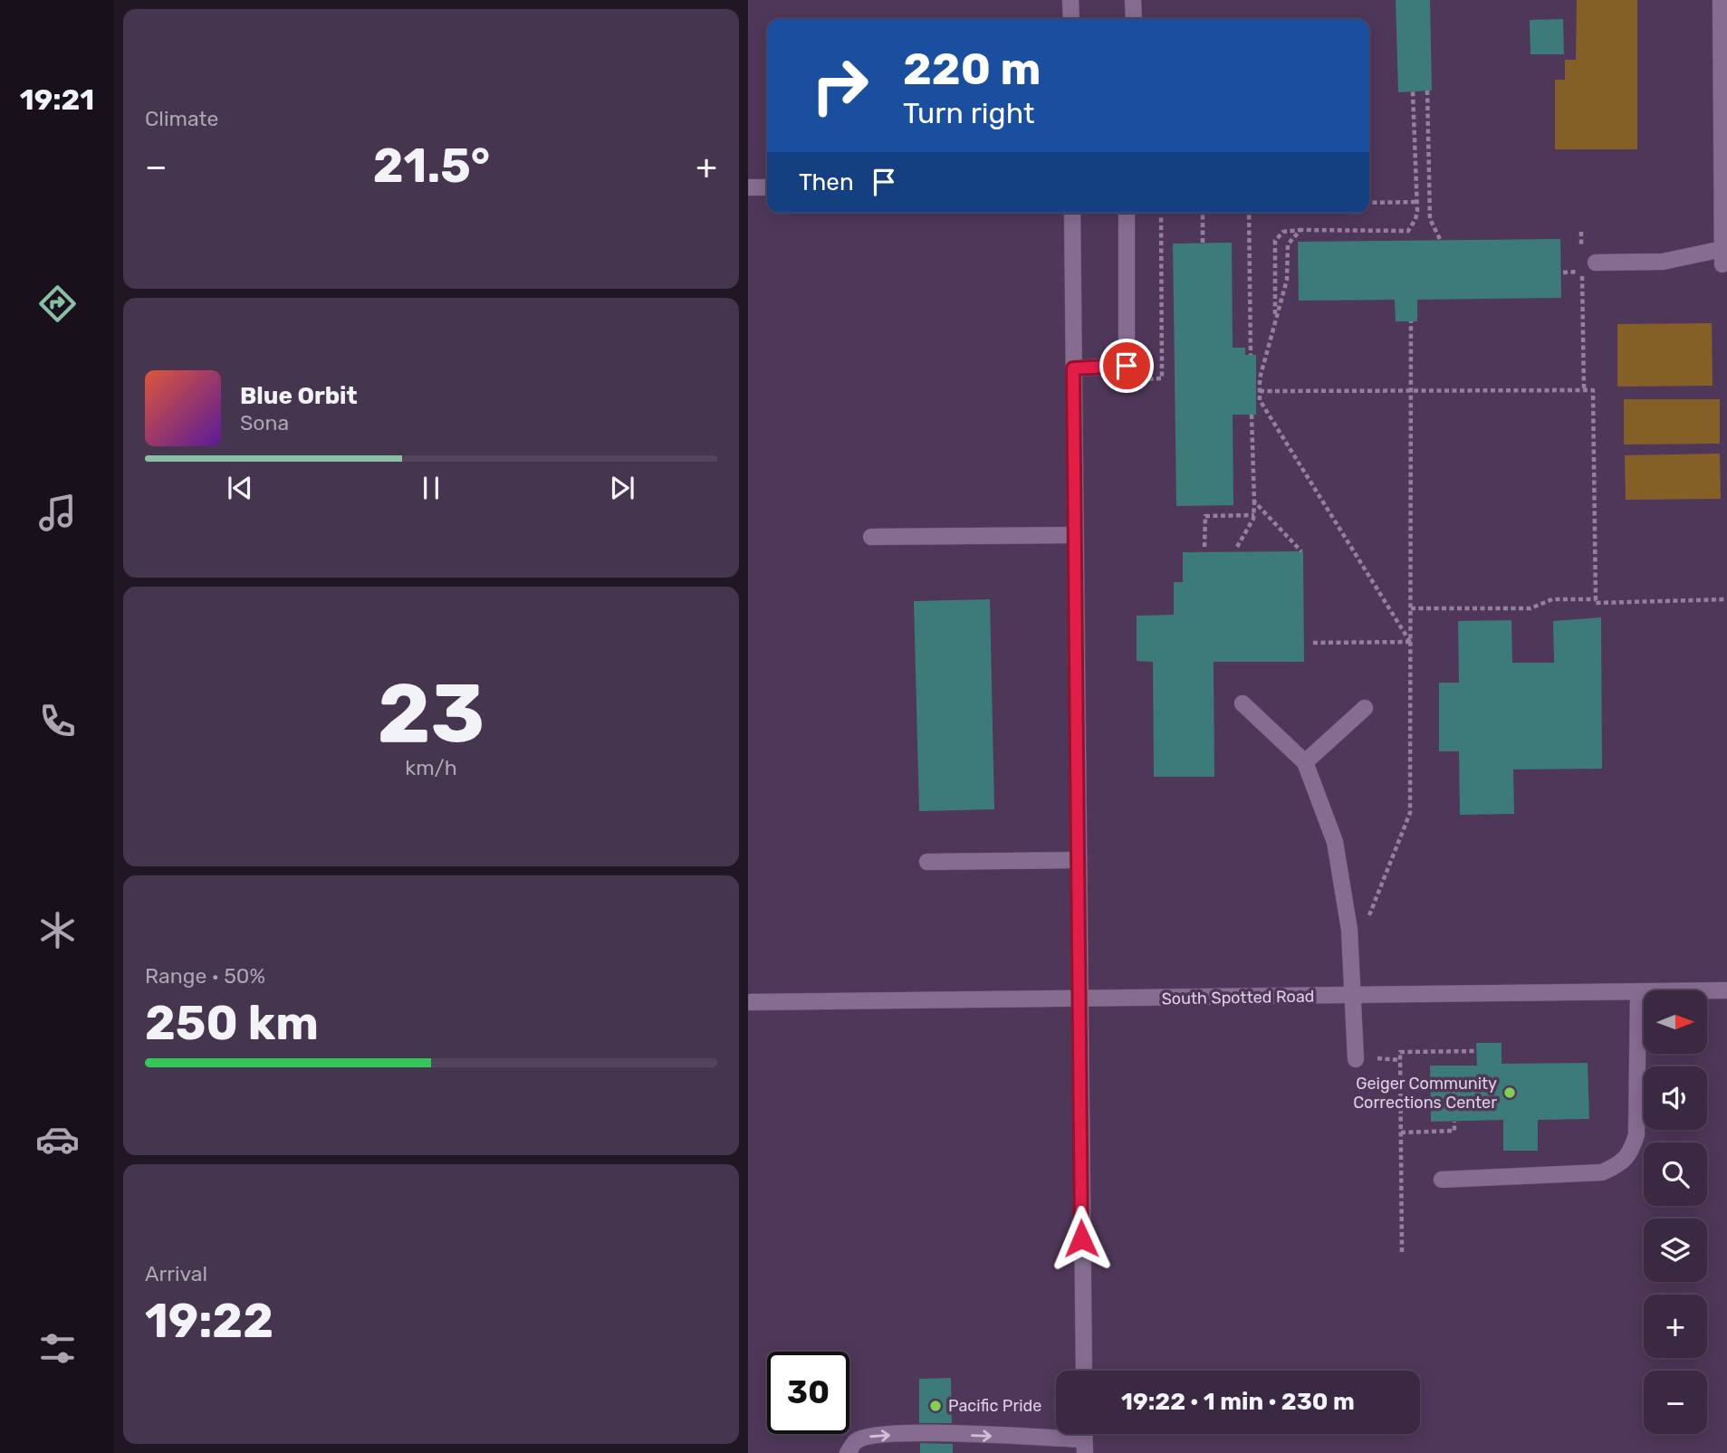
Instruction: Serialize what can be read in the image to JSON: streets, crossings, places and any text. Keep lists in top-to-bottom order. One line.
{"streets":{"street":["South Spotted Road"]},"places":["Geiger Community Corrections Center","Pacific Pride"],"north":"right","page":{"tabs":"19:21","tile":["Climate",["23","km/h"],["Range · 50%","250 km"],["Arrival","19:22"]],"turn":["220 m","Turn right"],"heat":["−","21.5°","+"],"then":"Then","song":["Blue Orbit","Sona"],"map_buttons":["+","−"],"limit":"30","trip":"19:22 · 1 min · 230 m"}}
